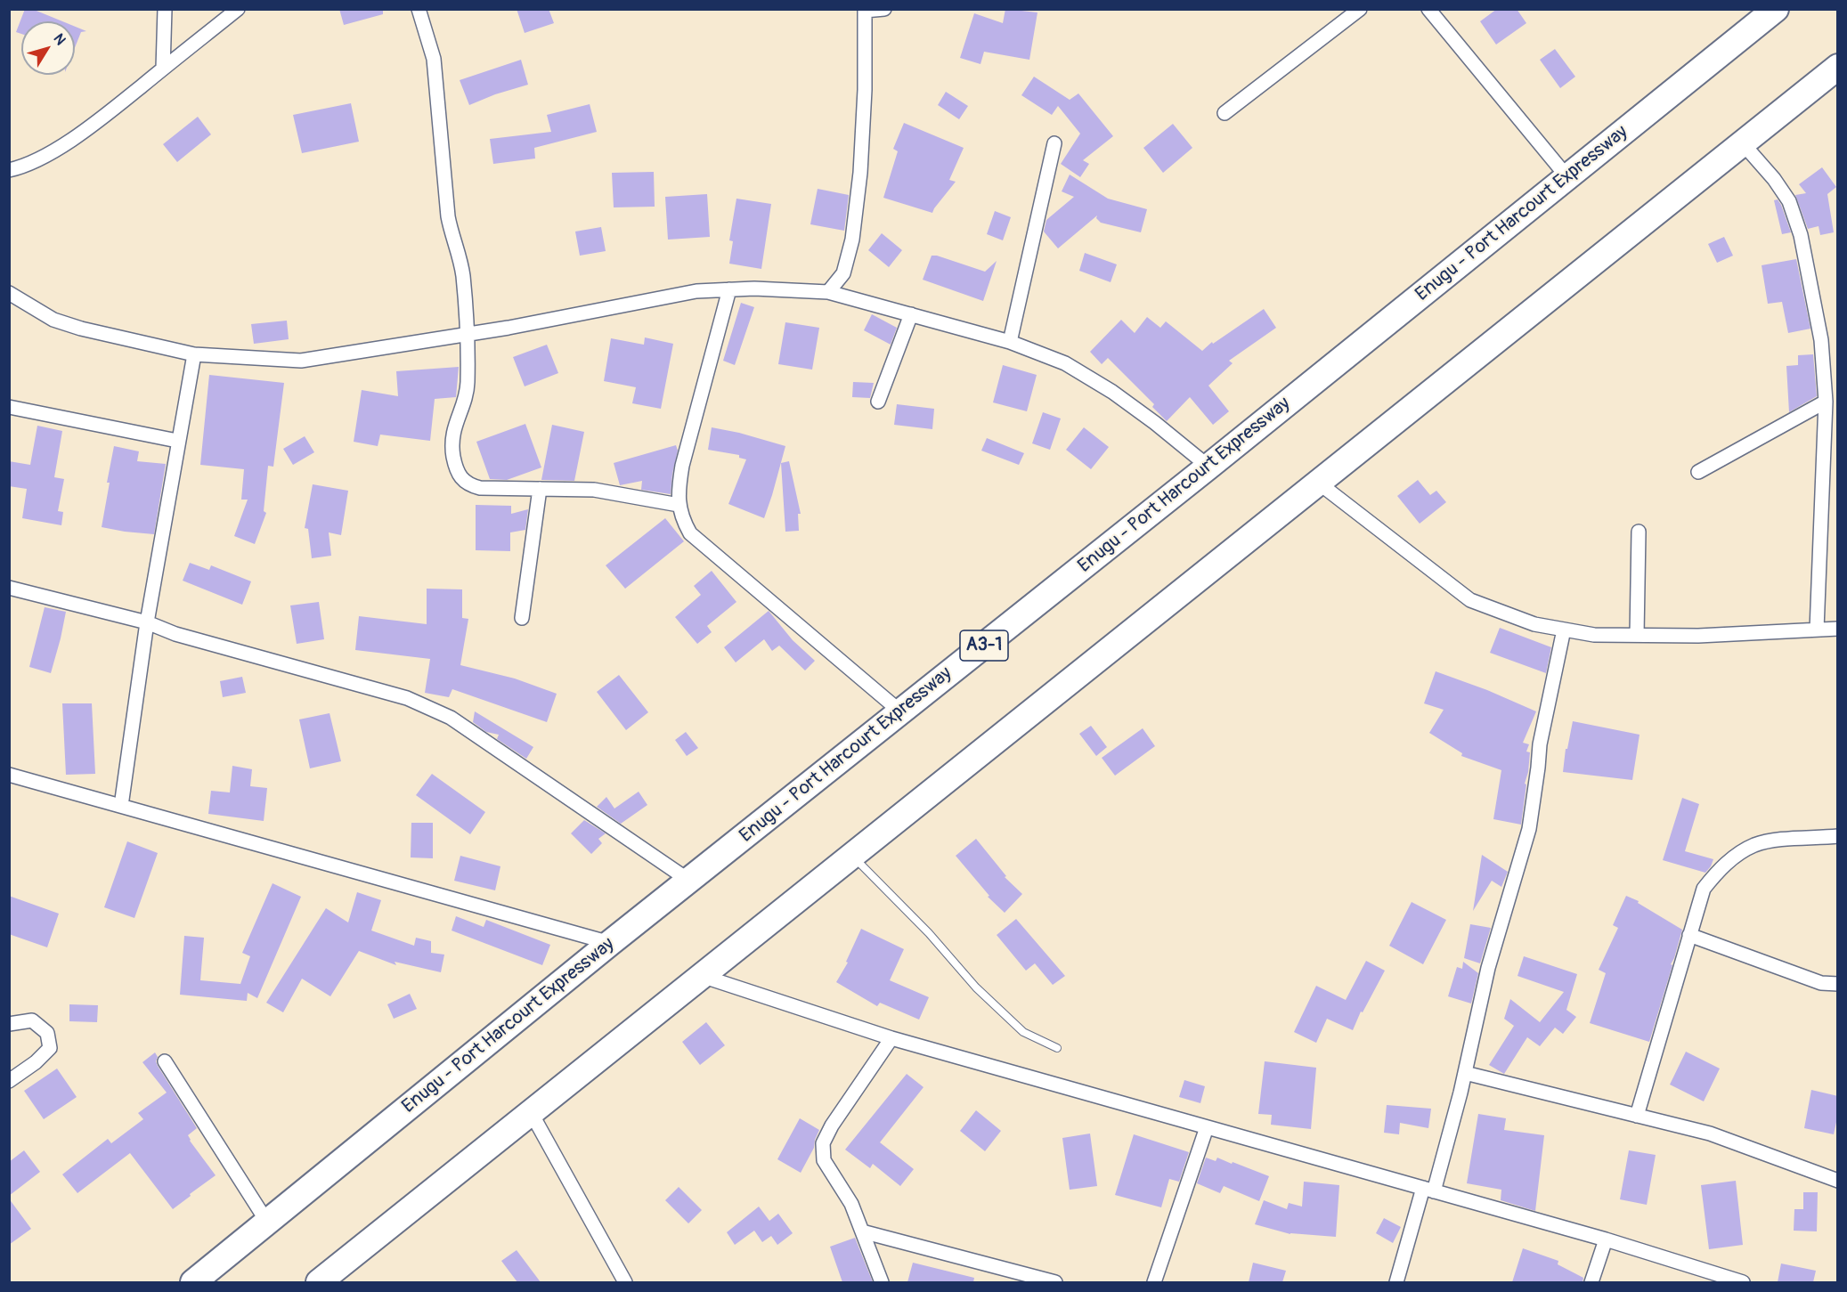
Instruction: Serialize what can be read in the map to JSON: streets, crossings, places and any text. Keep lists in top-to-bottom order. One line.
{"streets":{"highway":["Enugu - Port Harcourt Expressway","A3-1"]},"north":"top right"}
